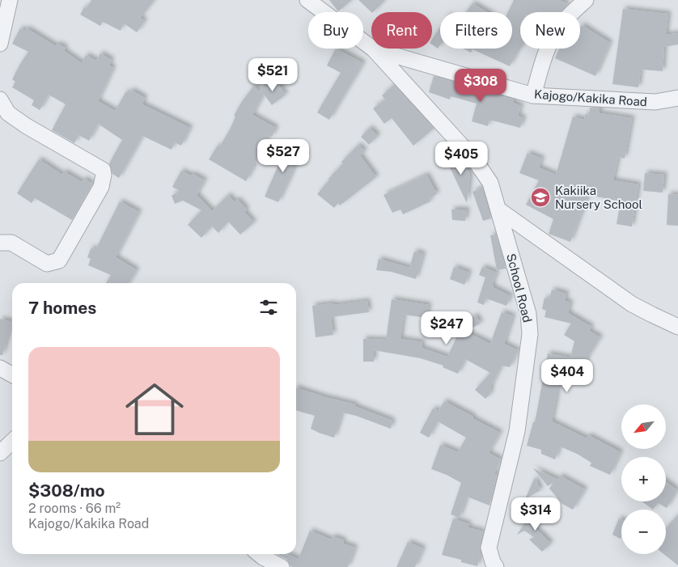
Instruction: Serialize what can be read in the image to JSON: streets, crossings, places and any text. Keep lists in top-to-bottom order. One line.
{"streets":{"street":["Kajogo/Kakika Road","School Road"]},"crossings":[["Kajogo/Kakika Road","School Road"]],"places":{"school or university":["Kakiika Nursery School"]},"north":"bottom left","page":{"chip":["Buy","Rent","Filters","New"],"price":["$521","$308","$527","$405","$247","$404","$314"],"heading":"7 homes","list":[{"name":"$308/mo","note":"2 rooms · 66 m² · Kajogo/Kakika Road"}],"map_buttons":["+","−"]}}
